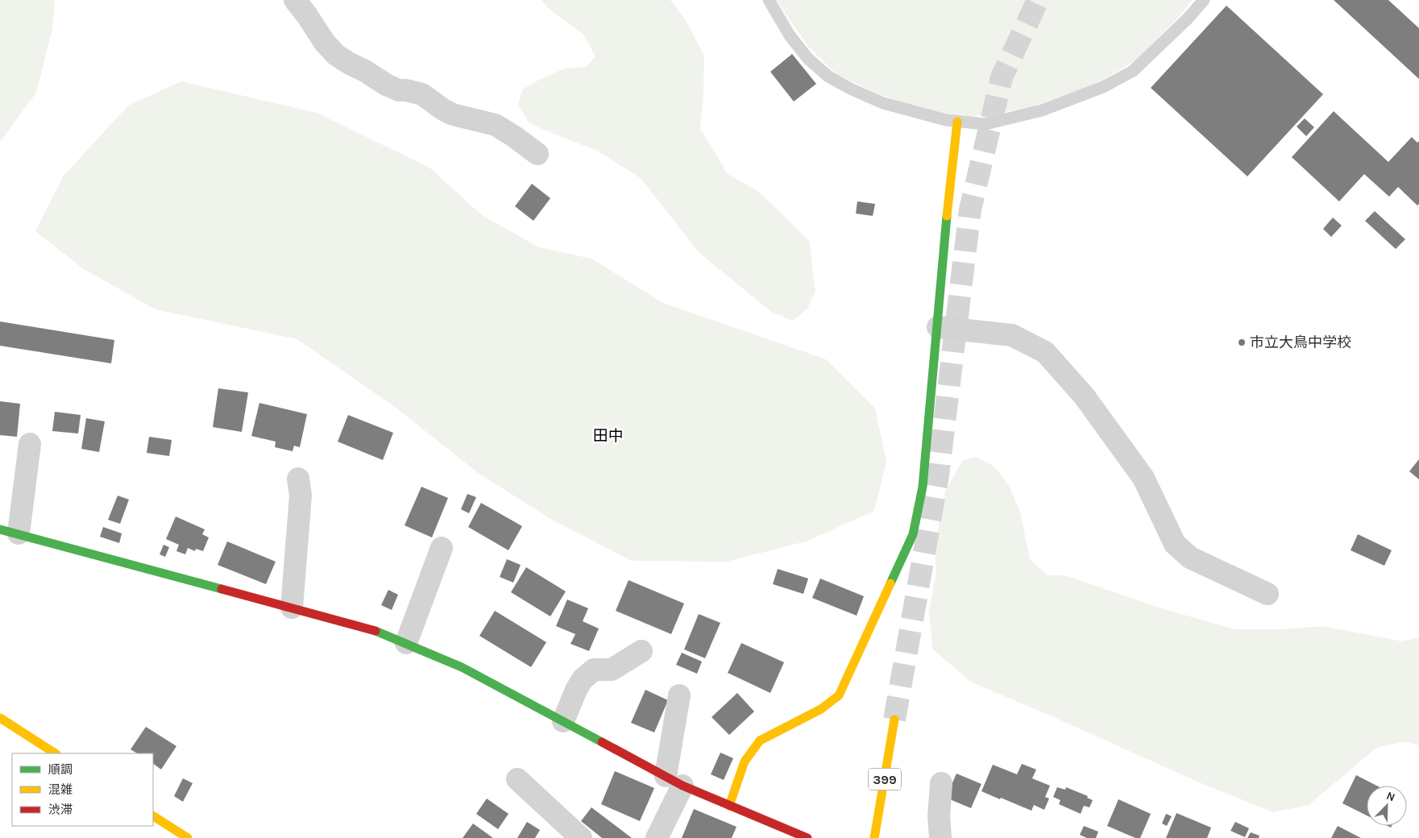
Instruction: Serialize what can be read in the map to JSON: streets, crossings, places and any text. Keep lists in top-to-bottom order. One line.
{"streets":{"main road":["399"]},"districts":["田中"],"places":["市立大鳥中学校"],"legend":["順調","混雑","渋滞"],"north":"top right"}
